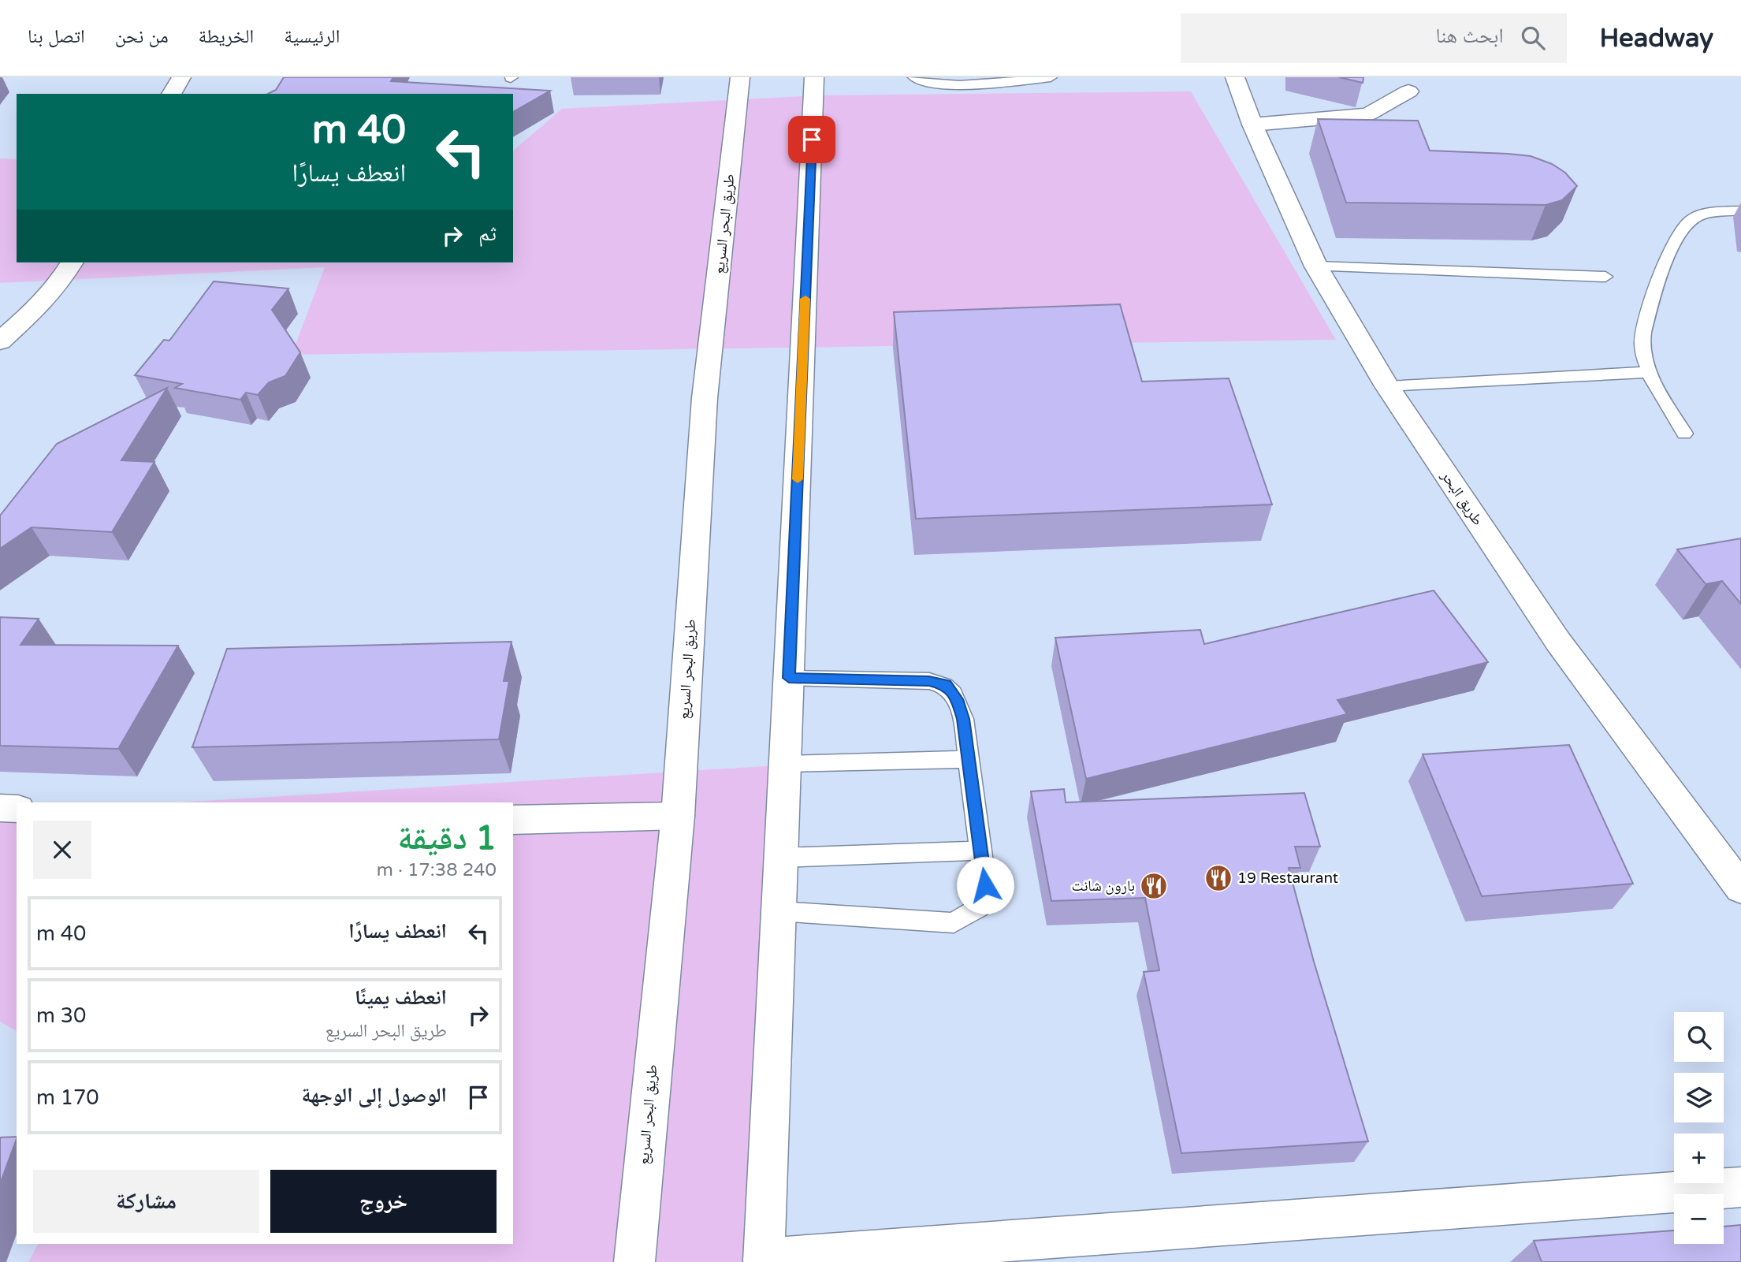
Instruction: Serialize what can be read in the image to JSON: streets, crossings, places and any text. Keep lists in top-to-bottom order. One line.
{"streets":{"main road":["طريق البحر السريع","طريق البحر"]},"places":{"restaurant":["19 Restaurant","بارون شانت"]},"page":{"header":"Headway","search":"ابحث هنا","nav":["الرئيسية","الخريطة","من نحن","اتصل بنا"],"turn":["40 m","انعطف يسارًا"],"then":"ثم","heading":["1 دقيقة","240 m · 17:38"],"list":[{"name":"انعطف يسارًا","value":"40 m"},{"name":"انعطف يمينًا","note":"طريق البحر السريع","value":"30 m"},{"name":"الوصول إلى الوجهة","value":"170 m"}],"map_buttons":["+","−"],"buttons":["خروج","مشاركة"]}}
